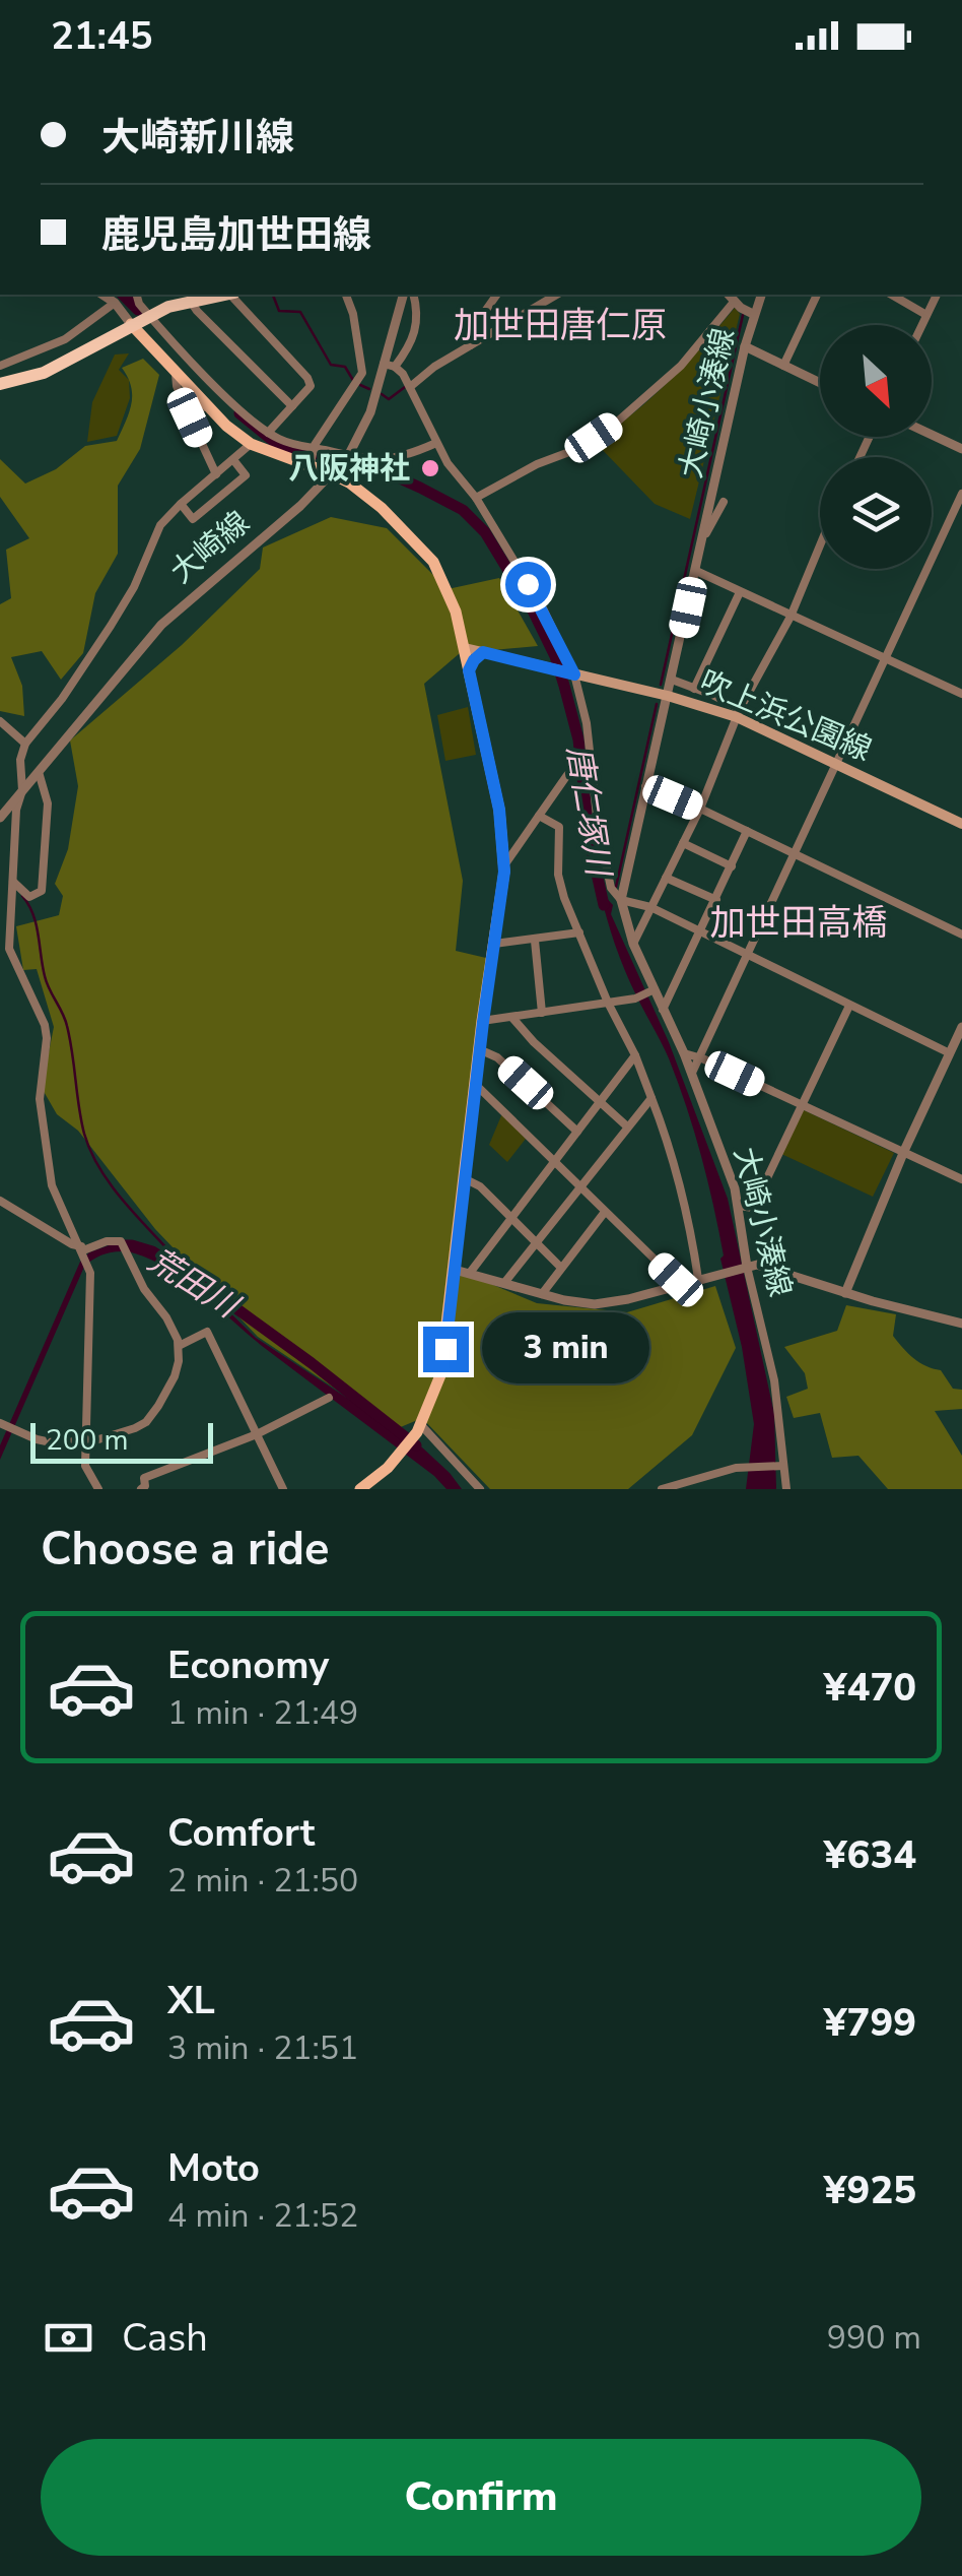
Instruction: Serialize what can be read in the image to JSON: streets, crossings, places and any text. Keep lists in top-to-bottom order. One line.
{"streets":{"main road":["吹上浜公園線"],"street":["大崎小湊線","大崎線"]},"crossings":[["大崎小湊線","吹上浜公園線"]],"districts":["加世田唐仁原","加世田高橋"],"water":["唐仁塚川","荒田川"],"places":["八阪神社"],"scale_bar":"200 m","north":"bottom right","page":{"status":"21:45","banner":["大崎新川線","鹿児島加世田線"],"bubble":"3 min","scale":"200 m","heading":"Choose a ride","list":[{"name":"Economy","note":"1 min · 21:49","value":"¥470"},{"name":"Comfort","note":"2 min · 21:50","value":"¥634"},{"name":"XL","note":"3 min · 21:51","value":"¥799"},{"name":"Moto","note":"4 min · 21:52","value":"¥925"}],"pay":["Cash","990 m"],"buttons":"Confirm"}}
